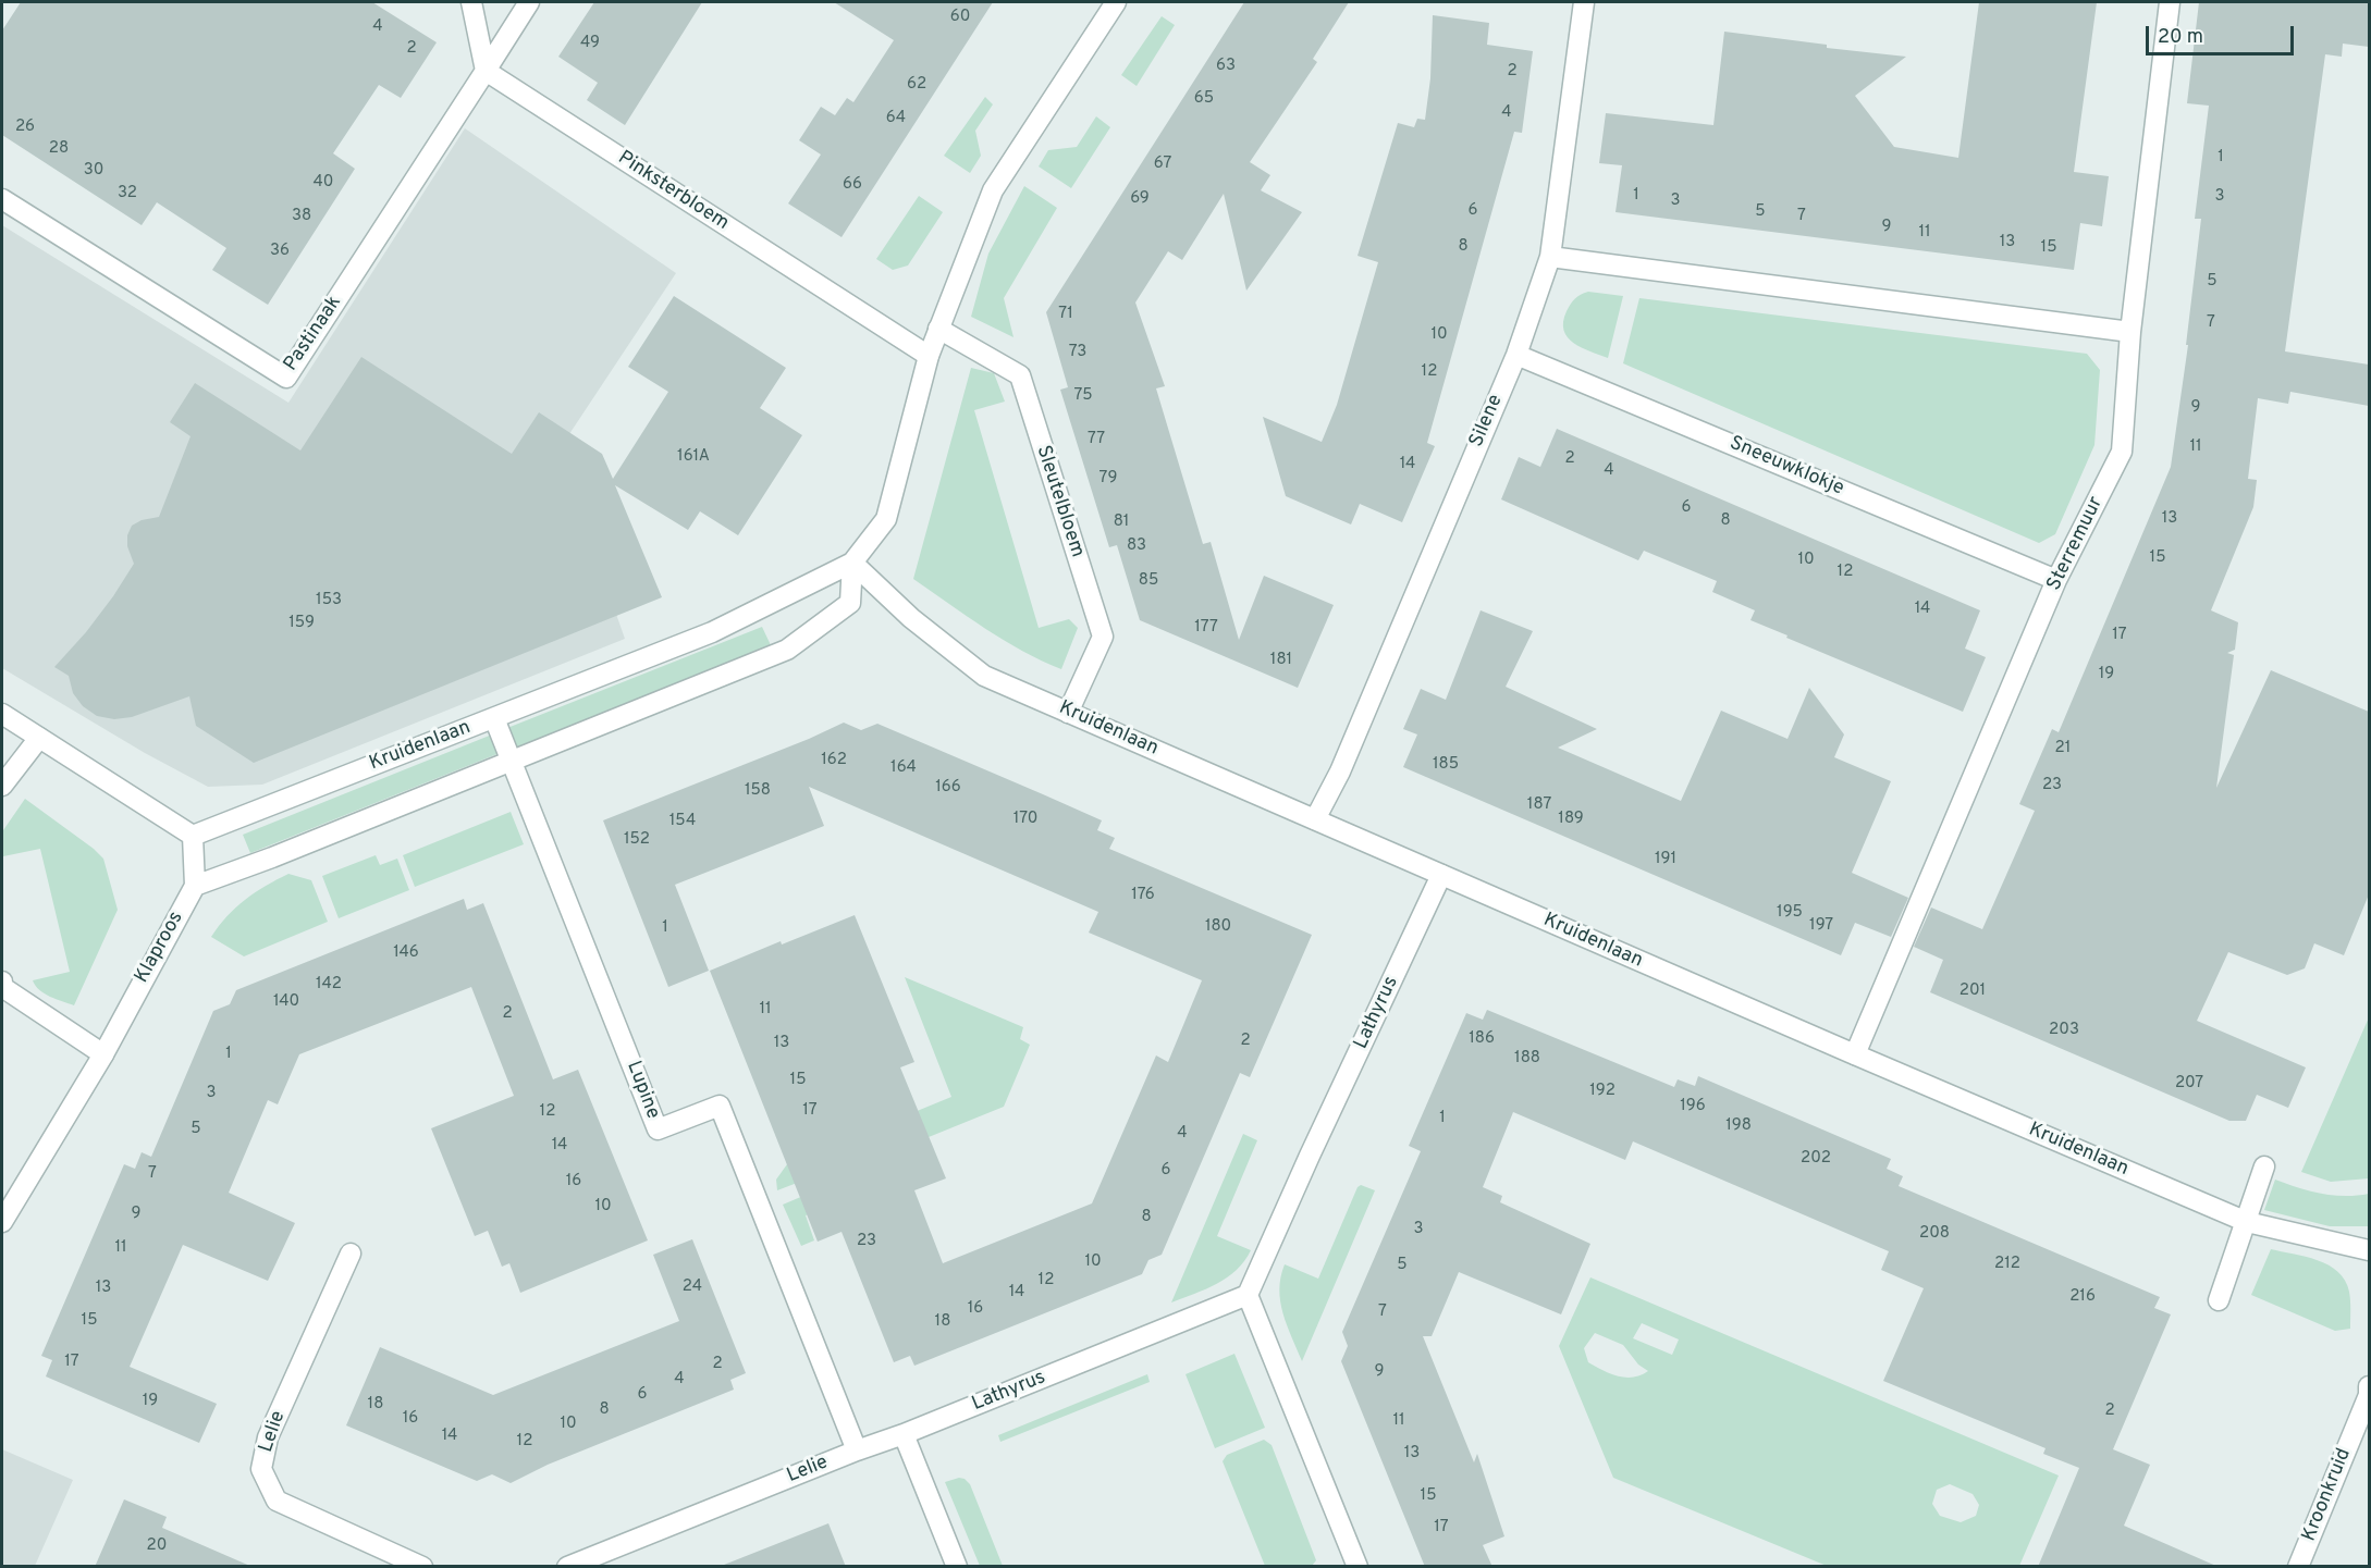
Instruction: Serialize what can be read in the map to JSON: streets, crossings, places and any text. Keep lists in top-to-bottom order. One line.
{"streets":{"street":["Pinksterbloem","Pastinaak","Silene","Sneeuwklokje","Sleutelbloem","Sterremuur","Kruidenlaan","Klaproos","Lathyrus","Lupine","Lelie","Kroonkruid"]},"crossings":[["Pinksterbloem","Pastinaak"],["Silene","Sneeuwklokje"],["Silene","Kruidenlaan"],["Sneeuwklokje","Sterremuur"],["Sleutelbloem","Kruidenlaan"],["Sterremuur","Kruidenlaan"],["Kruidenlaan","Lathyrus"],["Kruidenlaan","Lupine"],["Lathyrus","Lelie"],["Lupine","Lelie"]],"house_numbers":["60","4","49","2","63","2","62","65","4","64","26","28","1","67","30","40","66","32","1","3","69","3","6","5","38","7","9","11","13","8","15","36","5","71","7","10","73","12","75","9","77","11","161A","2","14","4","79","6","13","8","81","83","15","10","12","85","153","14","159","177","17","181","19","21","162","185","164","23","166","158","187","170","189","154","152","191","176","195","197","180","1","146","142","201","140","11","2","203","186","2","13","1","188","15","207","192","3","196","17","12","1","198","5","4","14","202","6","7","16","10","9","8","3","208","23","11","10","212","5","12","24","13","14","216","16","7","15","18","17","2","9","4","6","19","18","8","2","16","11","10","14","12","13","15","17","20"],"scale_bar":"20 m"}
